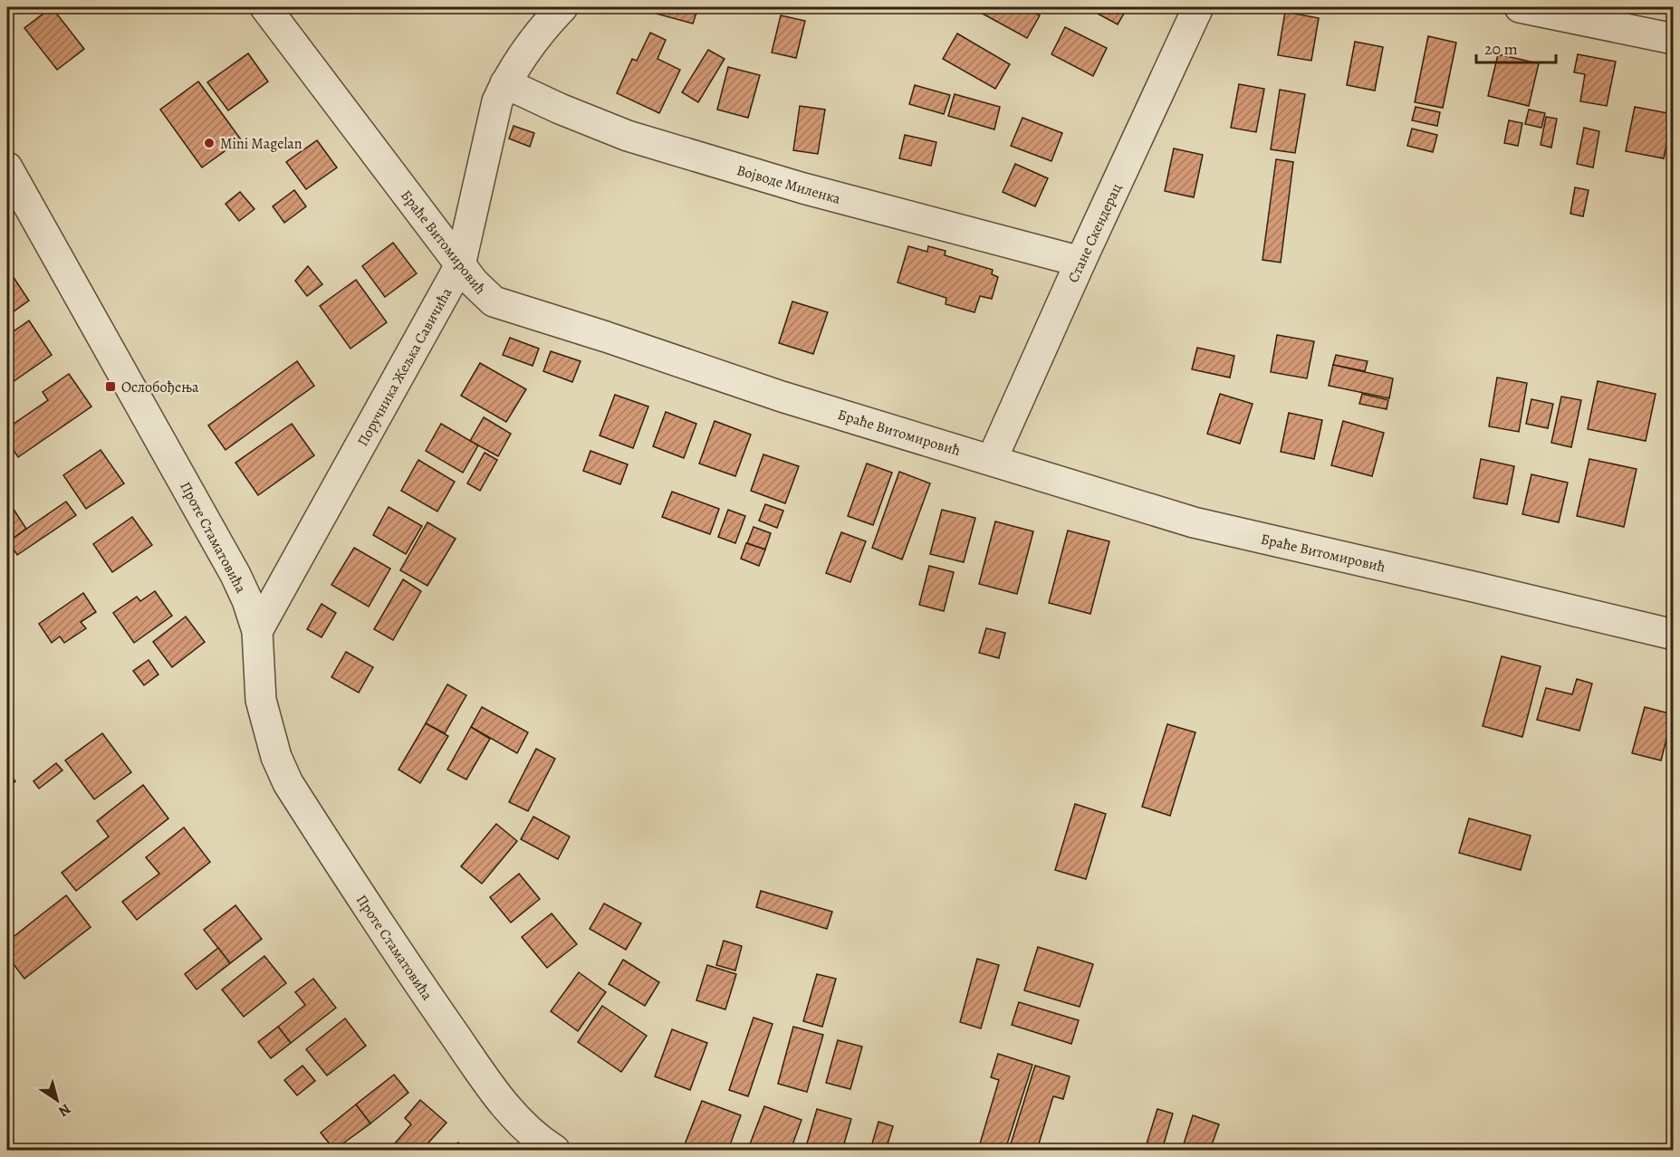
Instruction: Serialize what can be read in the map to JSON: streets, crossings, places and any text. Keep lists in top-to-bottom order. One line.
{"streets":{"street":["Војводе Миленка","Стане Скендерац","Браће Витомировић","Поручника Жељка Савичића","Проте Стаматовића"]},"crossings":[["Војводе Миленка","Стане Скендерац"],["Војводе Миленка","Поручника Жељка Савичића"],["Стане Скендерац","Браће Витомировић"],["Браће Витомировић","Поручника Жељка Савичића"],["Поручника Жељка Савичића","Проте Стаматовића"]],"places":{"other":["Mini Magelan"],"transit":["Ослобођења"]},"scale_bar":"20 m","north":"bottom right"}
